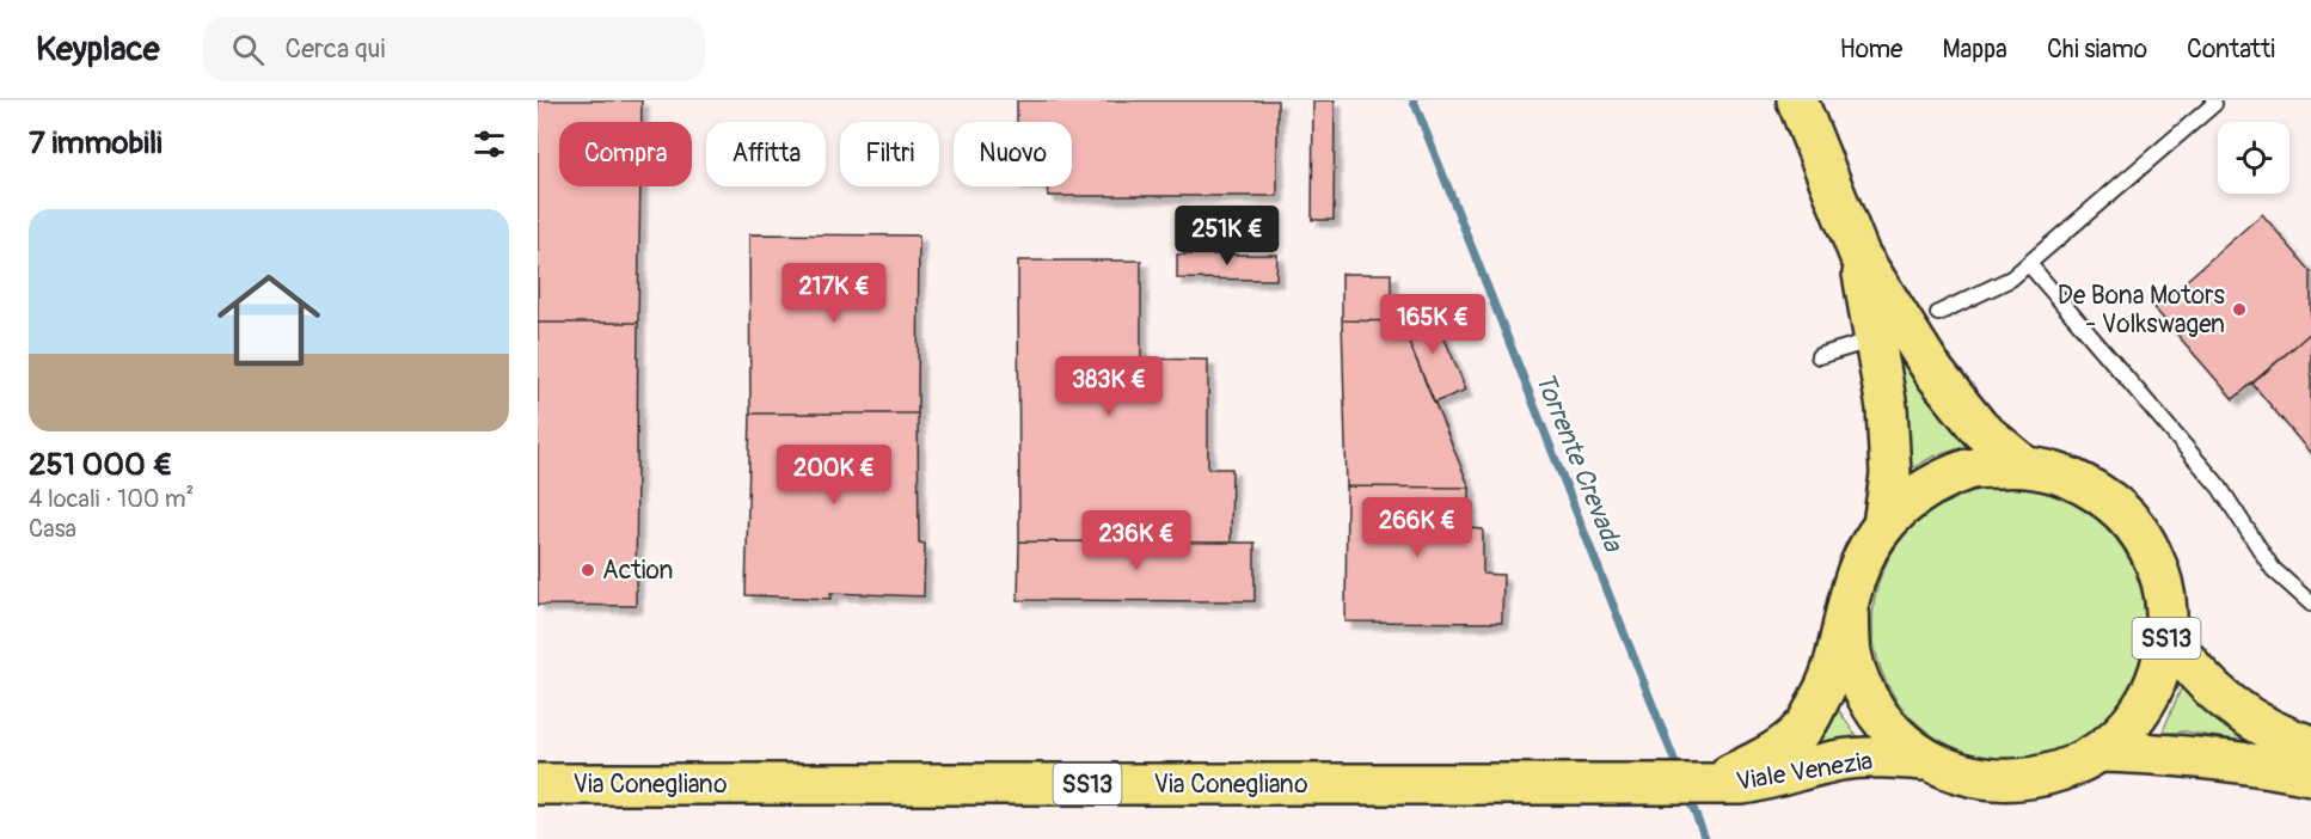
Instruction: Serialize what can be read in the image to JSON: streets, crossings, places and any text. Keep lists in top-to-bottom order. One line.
{"streets":{"main road":["SS13","Viale Venezia","Via Conegliano"]},"crossings":[["SS13","Viale Venezia"],["Viale Venezia","Via Conegliano"]],"water":["Torrente Crevada"],"places":["De Bona Motors - Volkswagen","Action"],"page":{"header":"Keyplace","search":"Cerca qui","nav":["Home","Mappa","Chi siamo","Contatti"],"heading":"7 immobili","chip":["Compra","Affitta","Filtri","Nuovo"],"list":[{"name":"251 000 €","note":"4 locali · 100 m² · Casa"}],"price":["251K €","217K €","165K €","383K €","200K €","266K €","236K €"]}}
